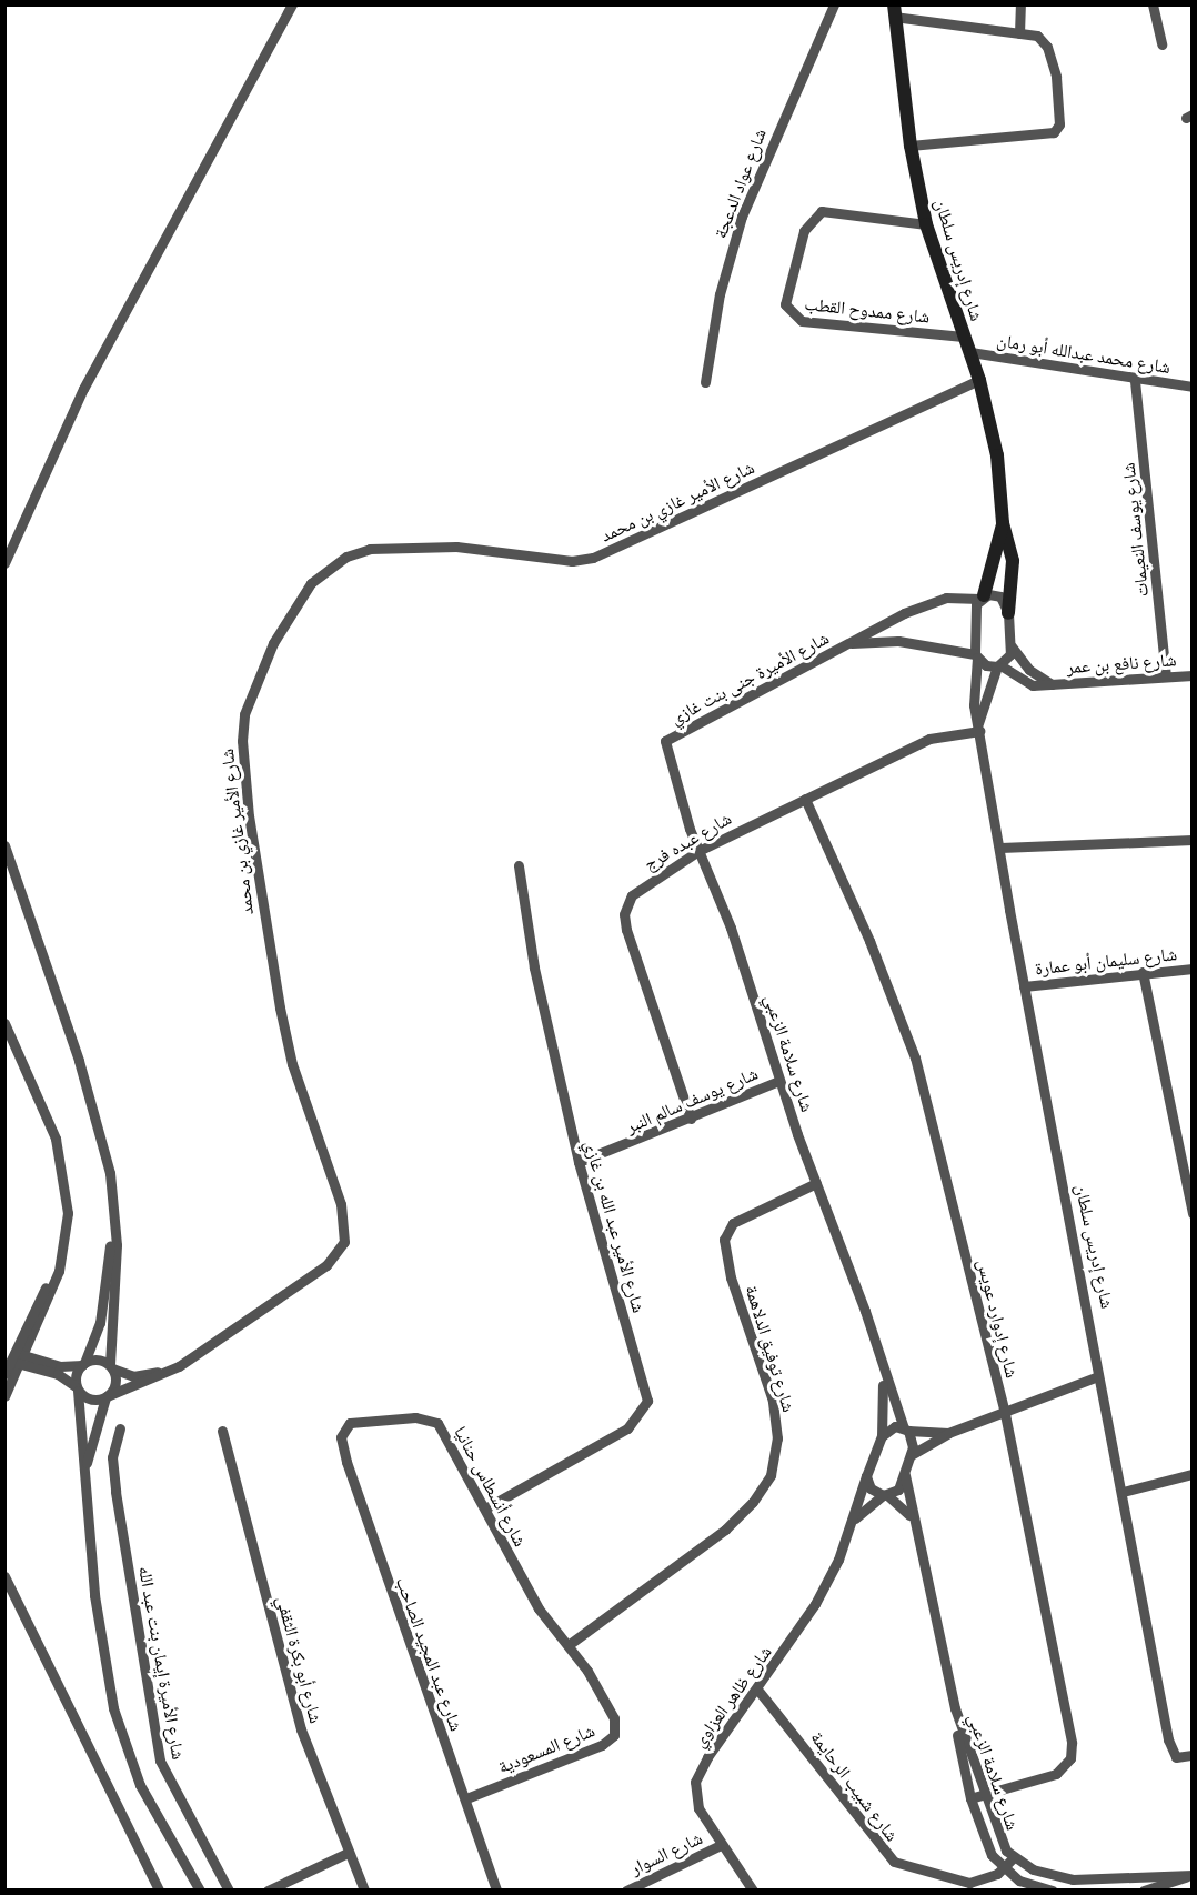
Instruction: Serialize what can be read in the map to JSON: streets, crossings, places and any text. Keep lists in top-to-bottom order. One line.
{"streets":{"street":["شارع عواد الدعجة","شارع إدريس سلطان","شارع ممدوح القطب","شارع محمد عبدالله أبو رمان","شارع الأمير غازي بن محمد","شارع يوسف النعيمات","شارع نافع بن عمر","شارع الأميرة جنى بنت غازي","شارع عبده فرج","شارع سليمان أبو عمارة","شارع سلامة الزعبي","شارع يوسف سالم النبر","شارع الأمير عبد الله بن غازي","شارع إدوارد عويس","شارع توفيق الدلاهمة","شارع أنسطاس حنانيا","شارع عبد المجيد الصاحب","شارع أبو بكرة الثقفي","شارع الأميرة إيمان بنت عبد الله","شارع ظاهر العزاوي","شارع المسعودية","شارع شبيب الرحايمة","شارع السوار"]},"crossings":[["شارع إدريس سلطان","شارع ممدوح القطب"],["شارع إدريس سلطان","شارع محمد عبدالله أبو رمان"],["شارع إدريس سلطان","شارع الأمير غازي بن محمد"],["شارع إدريس سلطان","شارع نافع بن عمر"],["شارع إدريس سلطان","شارع الأميرة جنى بنت غازي"],["شارع إدريس سلطان","شارع عبده فرج"],["شارع إدريس سلطان","شارع سليمان أبو عمارة"],["شارع محمد عبدالله أبو رمان","شارع يوسف النعيمات"],["شارع يوسف النعيمات","شارع نافع بن عمر"],["شارع نافع بن عمر","شارع الأميرة جنى بنت غازي"],["شارع الأميرة جنى بنت غازي","شارع سلامة الزعبي"],["شارع عبده فرج","شارع سلامة الزعبي"],["شارع عبده فرج","شارع يوسف سالم النبر"],["شارع عبده فرج","شارع إدوارد عويس"],["شارع سلامة الزعبي","شارع يوسف سالم النبر"],["شارع سلامة الزعبي","شارع إدوارد عويس"],["شارع سلامة الزعبي","شارع توفيق الدلاهمة"],["شارع سلامة الزعبي","شارع ظاهر العزاوي"],["شارع سلامة الزعبي","شارع شبيب الرحايمة"],["شارع يوسف سالم النبر","شارع الأمير عبد الله بن غازي"],["شارع الأمير عبد الله بن غازي","شارع أنسطاس حنانيا"],["شارع توفيق الدلاهمة","شارع أنسطاس حنانيا"],["شارع توفيق الدلاهمة","شارع المسعودية"],["شارع أنسطاس حنانيا","شارع عبد المجيد الصاحب"],["شارع أنسطاس حنانيا","شارع المسعودية"],["شارع عبد المجيد الصاحب","شارع المسعودية"],["شارع ظاهر العزاوي","شارع شبيب الرحايمة"],["شارع ظاهر العزاوي","شارع السوار"]]}
